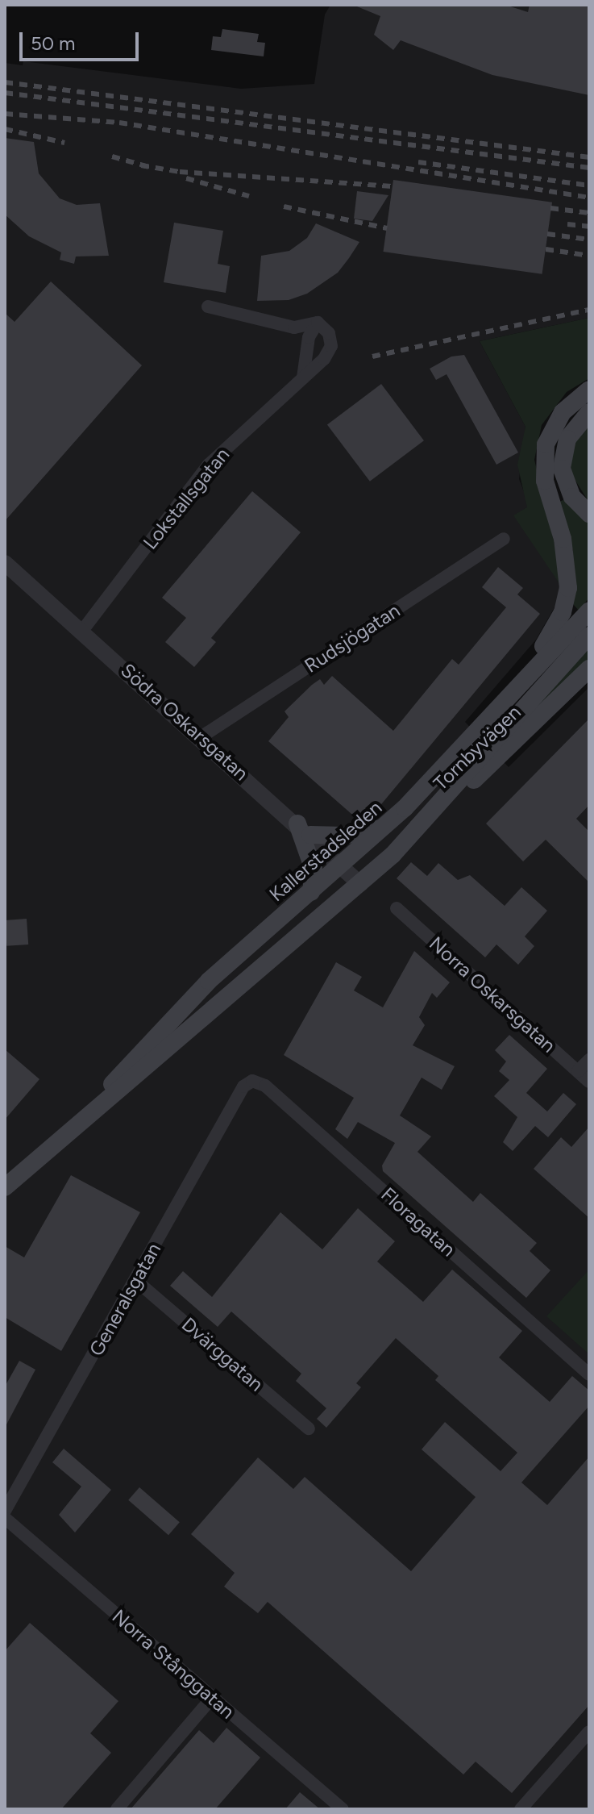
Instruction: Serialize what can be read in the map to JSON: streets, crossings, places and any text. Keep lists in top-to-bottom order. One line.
{"streets":{"main road":["Tornbyvägen","Kallerstadsleden"],"street":["Lokstallsgatan","Rudsjögatan","Södra Oskarsgatan","Norra Oskarsgatan","Floragatan","Generalsgatan","Dvärggatan","Norra Stånggatan"]},"crossings":[["Lokstallsgatan","Södra Oskarsgatan"],["Rudsjögatan","Södra Oskarsgatan"],["Södra Oskarsgatan","Kallerstadsleden"],["Tornbyvägen","Kallerstadsleden"],["Floragatan","Generalsgatan"],["Generalsgatan","Dvärggatan"]],"scale_bar":"50 m"}
